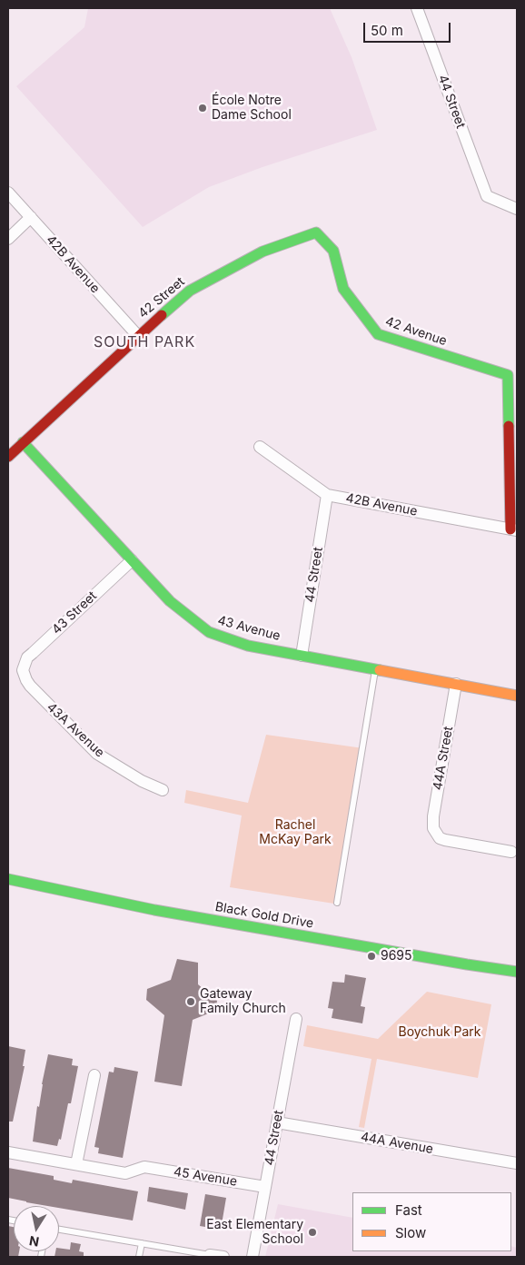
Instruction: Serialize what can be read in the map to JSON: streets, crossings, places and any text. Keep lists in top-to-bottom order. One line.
{"streets":{"street":["44 Street","42B Avenue","42 Street","42 Avenue","43 Street","43 Avenue","43A Avenue","44A Street","Black Gold Drive","44A Avenue","45 Avenue"]},"crossings":[["44 Street","42B Avenue"],["44 Street","43 Avenue"],["44 Street","44A Avenue"],["44 Street","45 Avenue"],["42B Avenue","42 Street"],["42B Avenue","42 Avenue"],["42 Street","42 Avenue"],["42 Street","43 Avenue"],["43 Street","43 Avenue"],["43 Street","43A Avenue"],["43 Avenue","44A Street"]],"districts":["SOUTH PARK"],"parks":["Rachel McKay Park","Boychuk Park"],"places":["École Notre Dame School","9695","Gateway Family Church","East Elementary School"],"legend":["Fast","Slow"],"scale_bar":"50 m","north":"bottom"}
